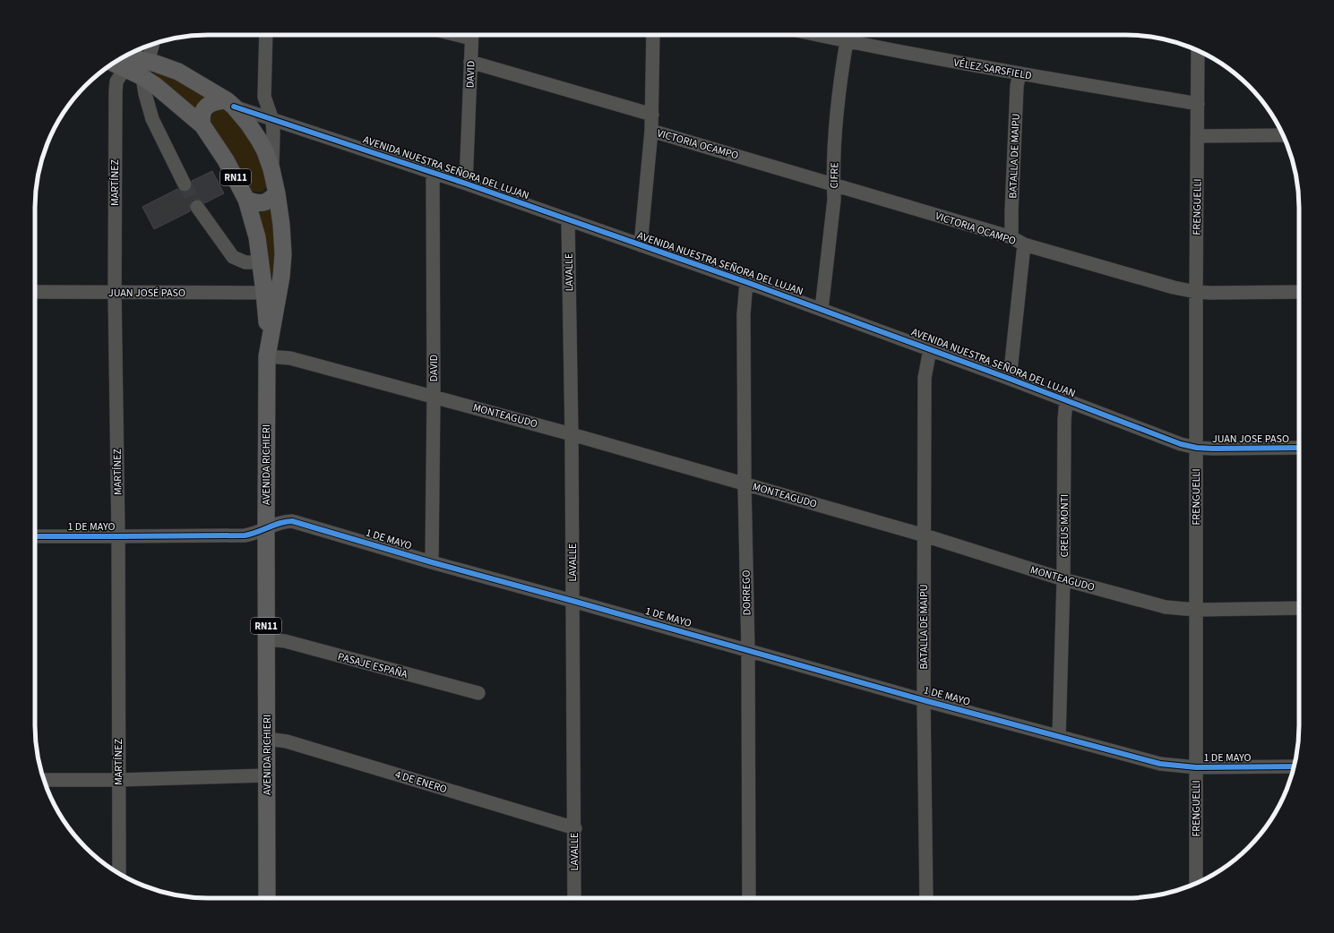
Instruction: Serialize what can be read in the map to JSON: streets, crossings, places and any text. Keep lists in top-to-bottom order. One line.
{"streets":{"main road":["RN11","AVENIDA RICHIERI"],"street":["VÉLEZ SARSFIELD","DAVID","VICTORIA OCAMPO","BATALLA DE MAIPU","AVENIDA NUESTRA SEÑORA DEL LUJAN","CIFRE","MARTÍNEZ","FRENGUELLI","LAVALLE","JUAN JOSÉ PASO","MONTEAGUDO","JUAN JOSE PASO","CREUS MONTI","1 DE MAYO","DORREGO","PASAJE ESPAÑA","4 DE ENERO"]},"crossings":[["VÉLEZ SARSFIELD","BATALLA DE MAIPU"],["VÉLEZ SARSFIELD","CIFRE"],["VÉLEZ SARSFIELD","FRENGUELLI"],["DAVID","VICTORIA OCAMPO"],["DAVID","AVENIDA NUESTRA SEÑORA DEL LUJAN"],["DAVID","MONTEAGUDO"],["DAVID","1 DE MAYO"],["VICTORIA OCAMPO","BATALLA DE MAIPU"],["VICTORIA OCAMPO","CIFRE"],["VICTORIA OCAMPO","FRENGUELLI"],["BATALLA DE MAIPU","AVENIDA NUESTRA SEÑORA DEL LUJAN"],["BATALLA DE MAIPU","MONTEAGUDO"],["BATALLA DE MAIPU","1 DE MAYO"],["AVENIDA NUESTRA SEÑORA DEL LUJAN","CIFRE"],["AVENIDA NUESTRA SEÑORA DEL LUJAN","RN11"],["AVENIDA NUESTRA SEÑORA DEL LUJAN","FRENGUELLI"],["AVENIDA NUESTRA SEÑORA DEL LUJAN","LAVALLE"],["AVENIDA NUESTRA SEÑORA DEL LUJAN","JUAN JOSE PASO"],["AVENIDA NUESTRA SEÑORA DEL LUJAN","AVENIDA RICHIERI"],["AVENIDA NUESTRA SEÑORA DEL LUJAN","CREUS MONTI"],["AVENIDA NUESTRA SEÑORA DEL LUJAN","DORREGO"],["RN11","MARTÍNEZ"],["RN11","JUAN JOSÉ PASO"],["RN11","MONTEAGUDO"],["RN11","AVENIDA RICHIERI"],["MARTÍNEZ","JUAN JOSÉ PASO"],["MARTÍNEZ","1 DE MAYO"],["FRENGUELLI","MONTEAGUDO"],["FRENGUELLI","JUAN JOSE PASO"],["FRENGUELLI","1 DE MAYO"],["LAVALLE","MONTEAGUDO"],["LAVALLE","1 DE MAYO"],["LAVALLE","4 DE ENERO"],["MONTEAGUDO","AVENIDA RICHIERI"],["MONTEAGUDO","CREUS MONTI"],["MONTEAGUDO","DORREGO"],["AVENIDA RICHIERI","1 DE MAYO"],["AVENIDA RICHIERI","PASAJE ESPAÑA"],["AVENIDA RICHIERI","4 DE ENERO"],["CREUS MONTI","1 DE MAYO"],["1 DE MAYO","DORREGO"]]}
